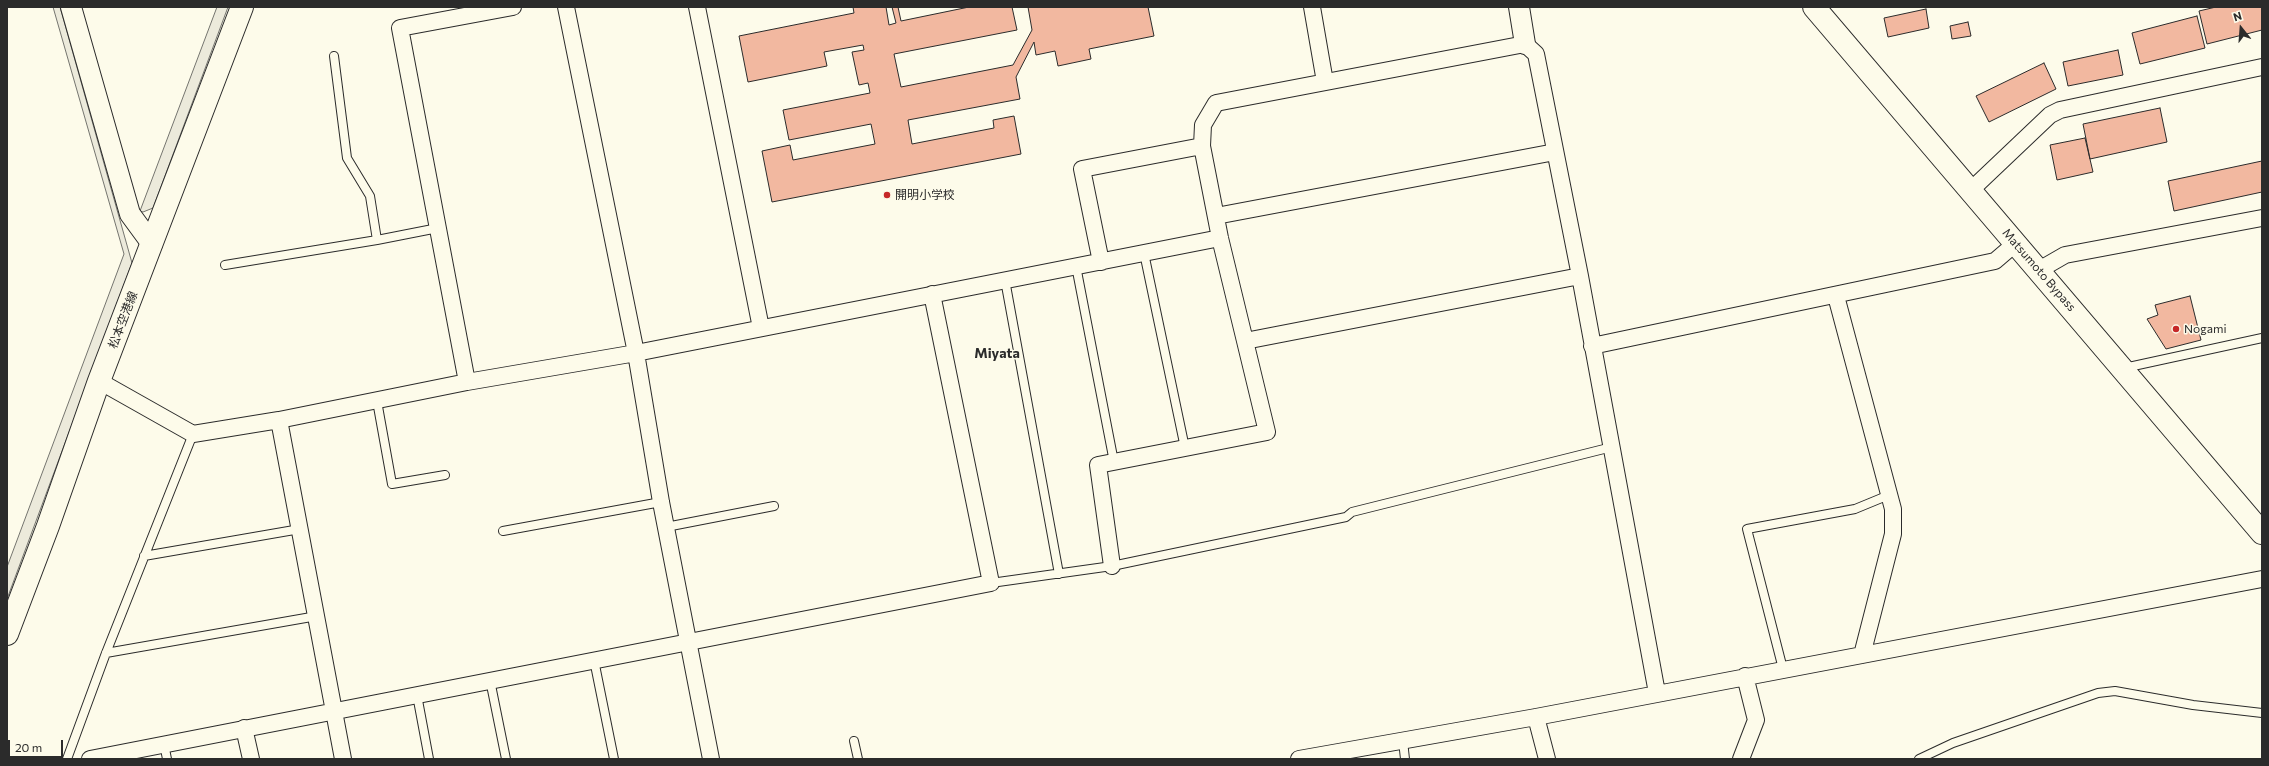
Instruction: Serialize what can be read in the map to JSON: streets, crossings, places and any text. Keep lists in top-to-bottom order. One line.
{"streets":{"main road":["Matsumoto Bypass","松本空港線"]},"districts":["Miyata"],"places":["開明小学校","Nogami"],"scale_bar":"20 m","north":"top"}
